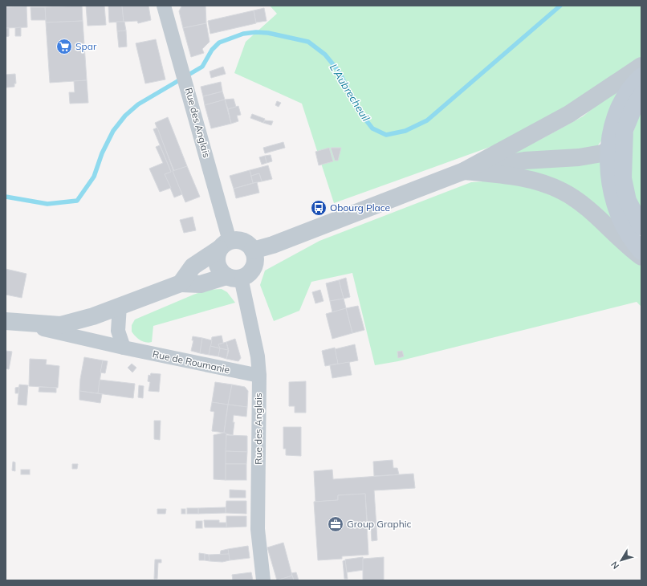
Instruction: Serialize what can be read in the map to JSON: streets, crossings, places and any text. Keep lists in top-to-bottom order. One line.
{"streets":{"street":["Rue des Anglais","Rue de Roumanie"]},"crossings":[["Rue des Anglais","Rue de Roumanie"]],"water":["L'Aubrecheuil"],"places":{"supermarket":["Spar"],"bus stop":["Obourg Place"],"office":["Group Graphic"]},"north":"bottom left"}
